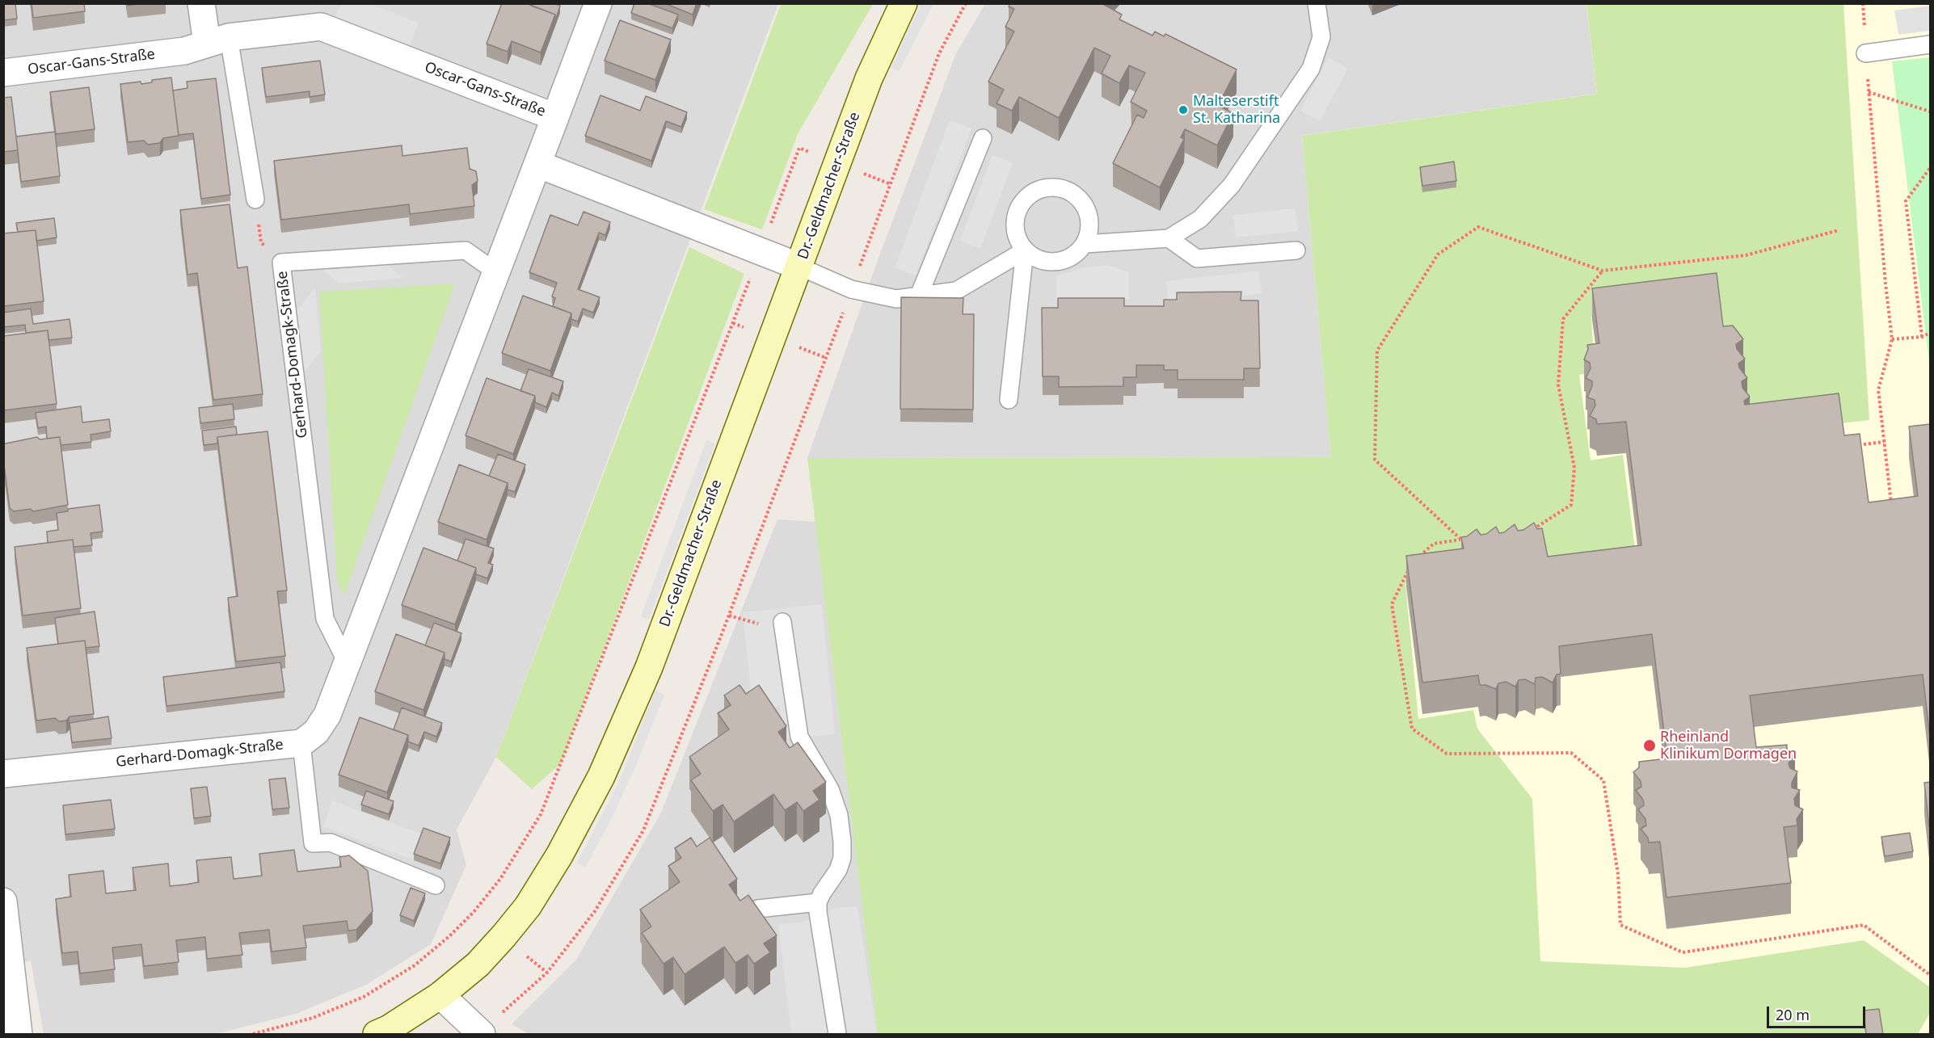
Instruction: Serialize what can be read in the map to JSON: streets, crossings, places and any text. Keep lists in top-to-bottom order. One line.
{"streets":{"street":["Oscar-Gans-Straße","Dr.-Geldmacher-Straße","Gerhard-Domagk-Straße"]},"crossings":[["Oscar-Gans-Straße","Gerhard-Domagk-Straße"]],"places":["Malteserstift St. Katharina","Rheinland Klinikum Dormagen"],"scale_bar":"20 m"}
